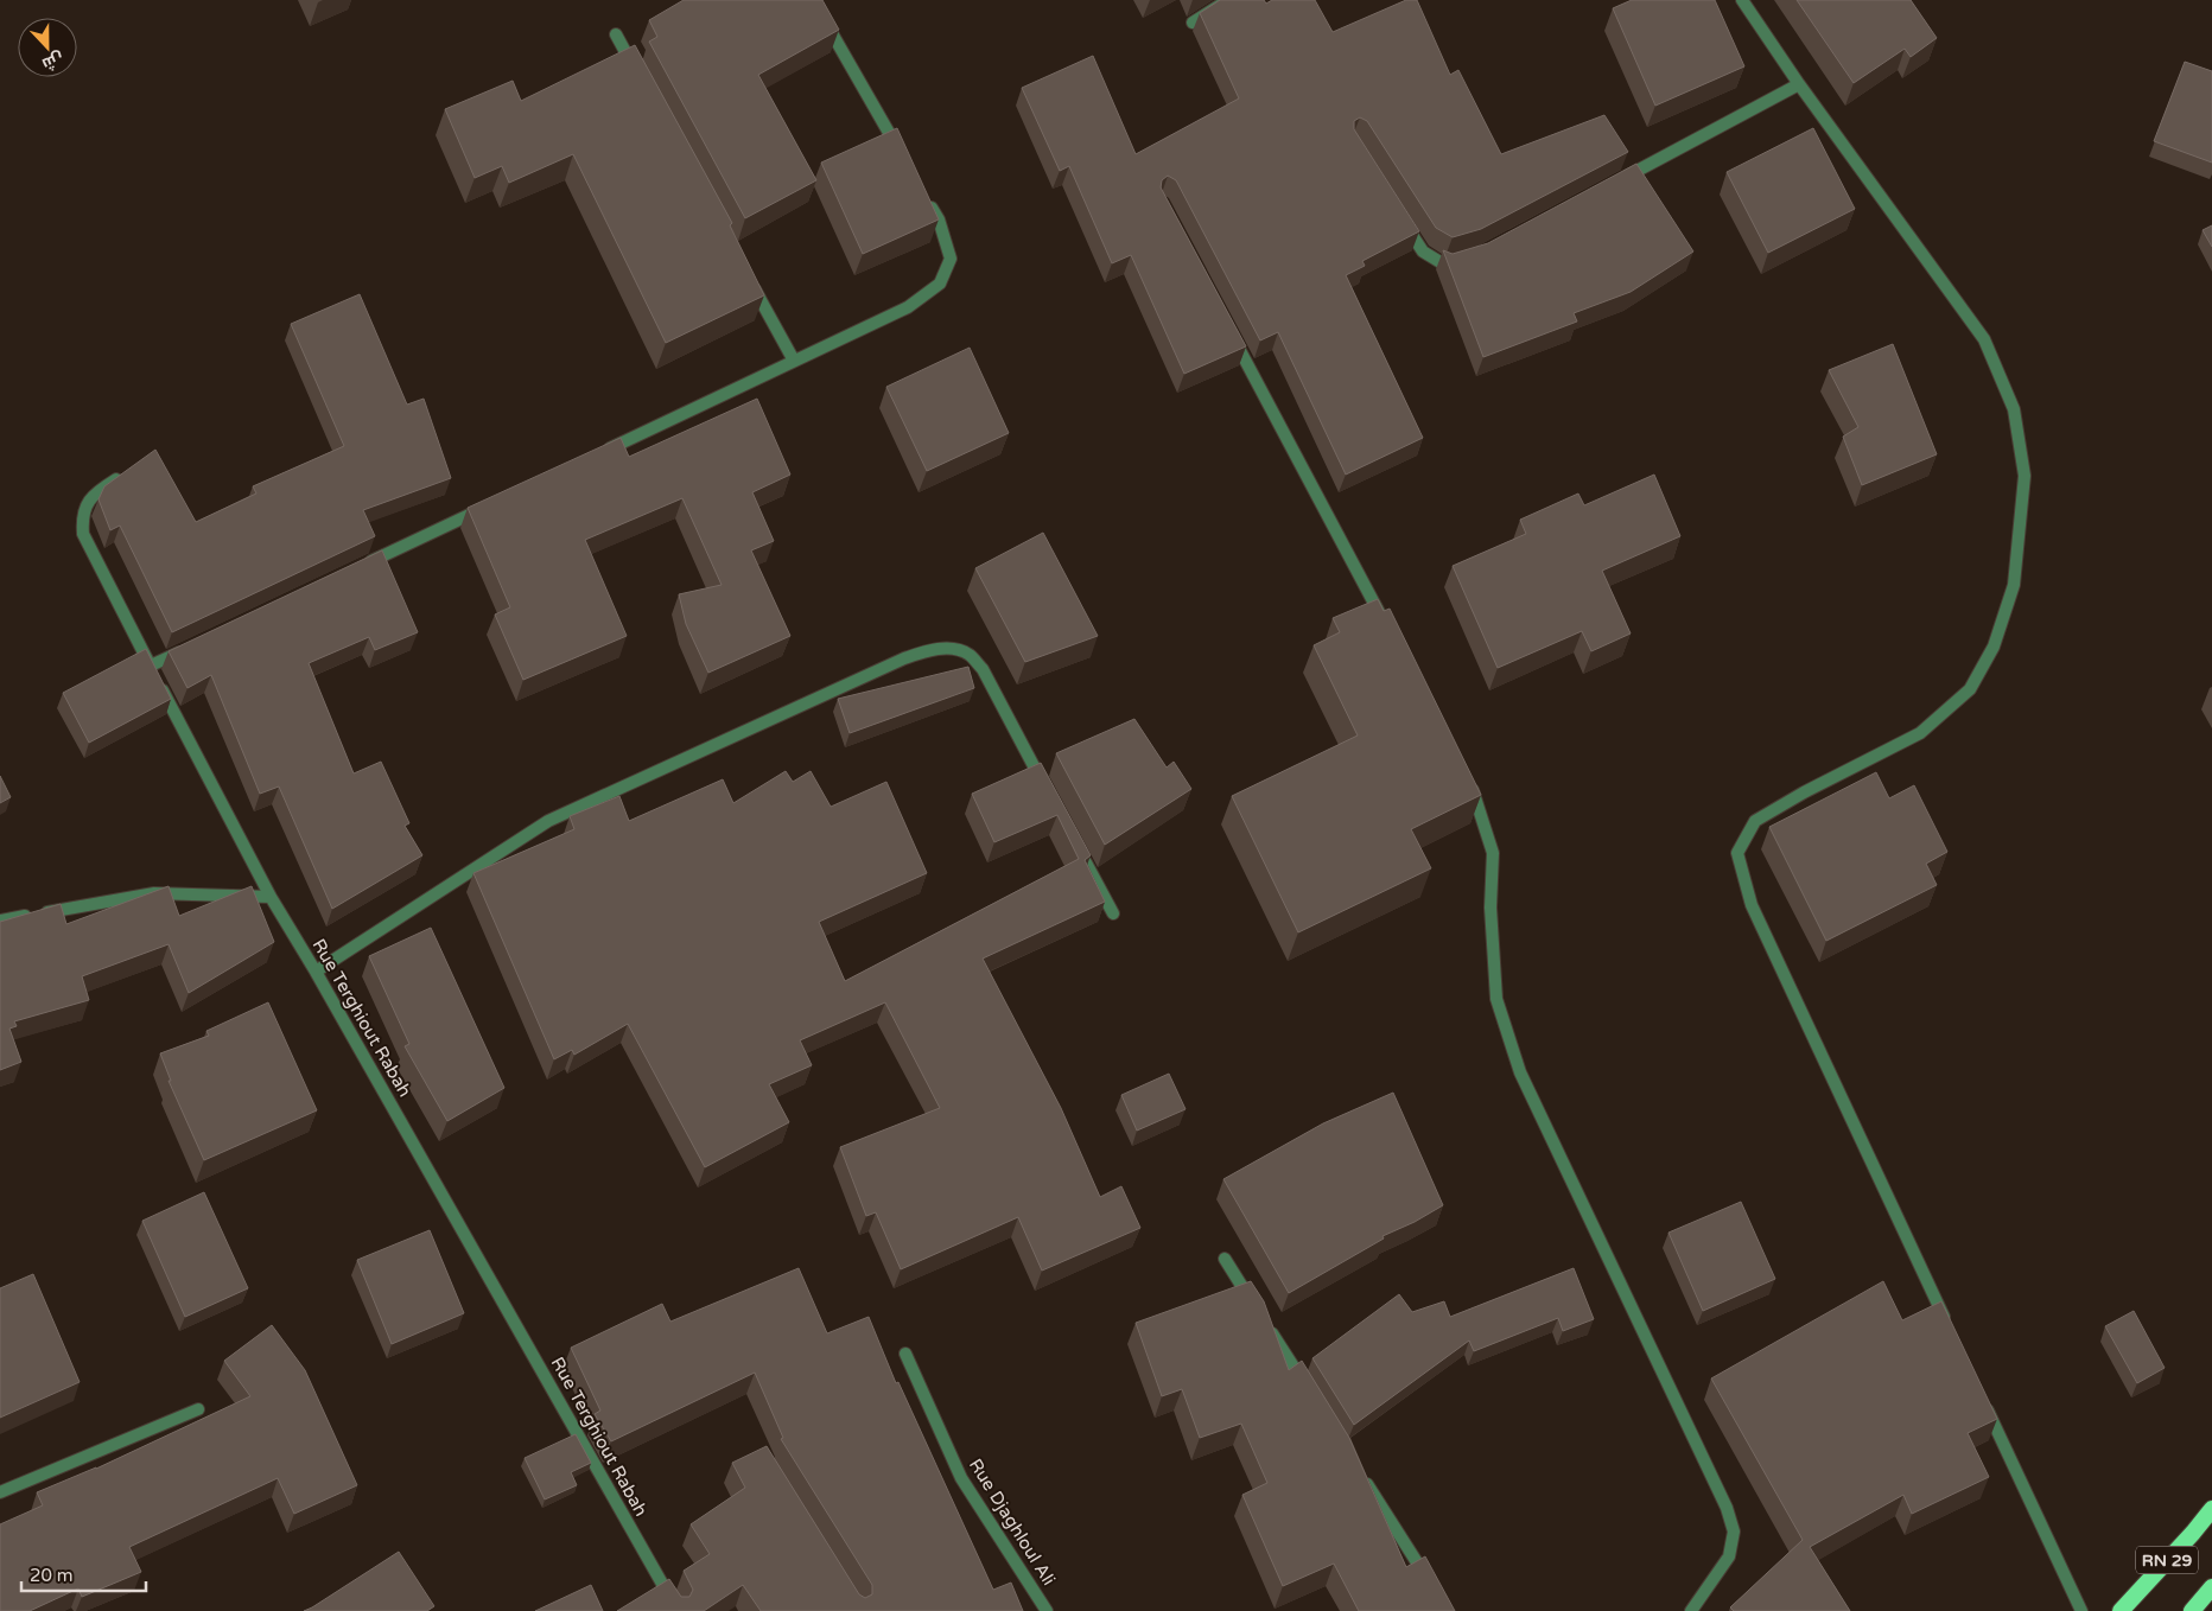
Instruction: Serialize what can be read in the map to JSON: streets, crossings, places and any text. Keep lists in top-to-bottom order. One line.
{"streets":{"highway":["RN 29"],"street":["Rue Terghiout Rabah","Rue Djaghloul Ali"]},"scale_bar":"20 m","north":"bottom"}
